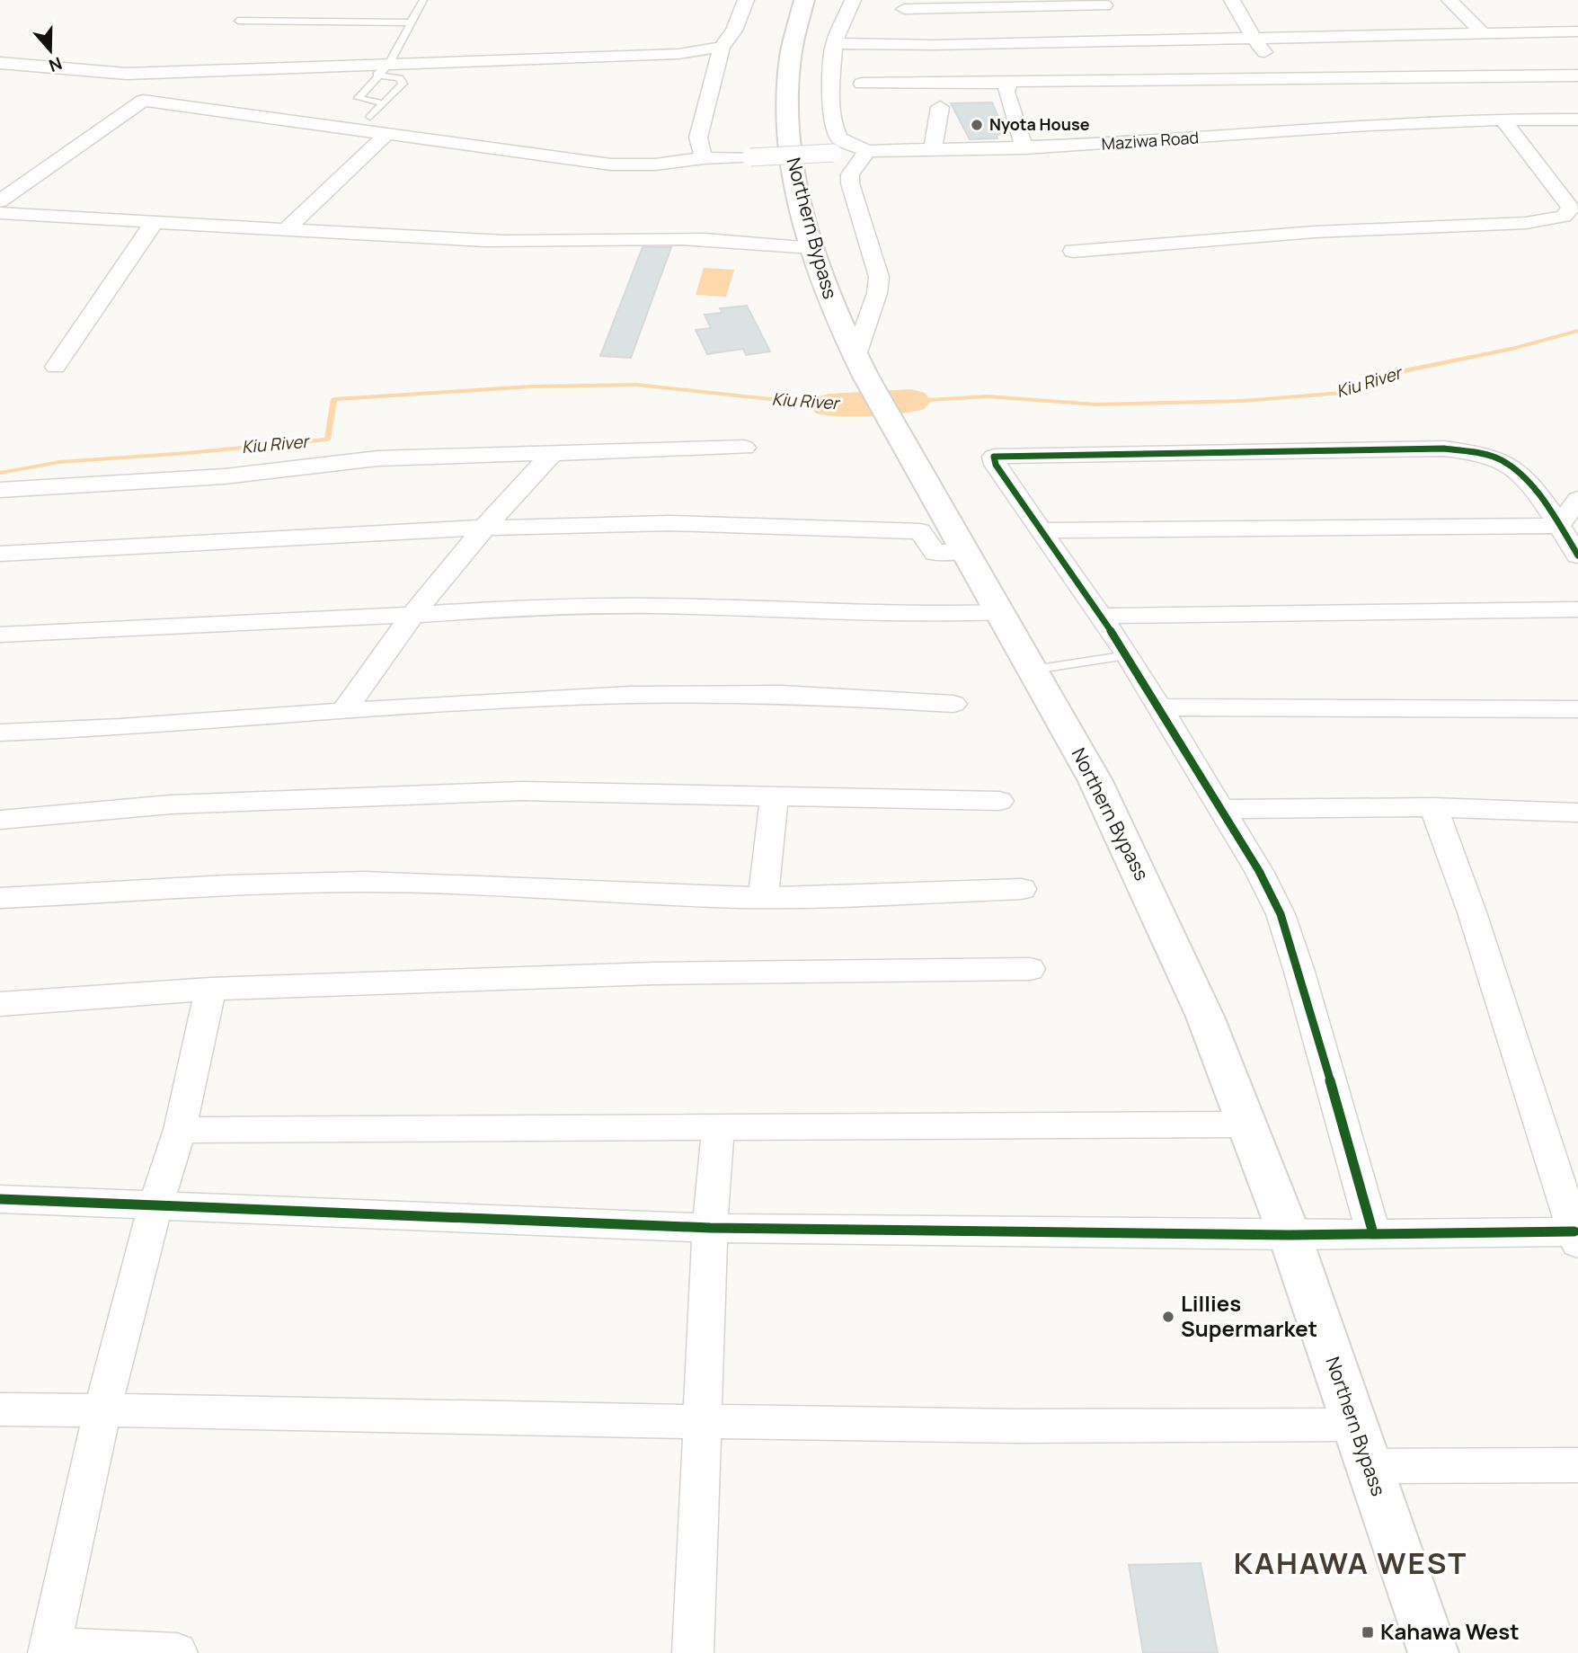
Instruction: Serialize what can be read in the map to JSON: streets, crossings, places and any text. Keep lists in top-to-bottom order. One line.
{"streets":{"main road":["Northern Bypass"],"street":["Maziwa Road"]},"districts":["KAHAWA WEST"],"water":["Kiu River"],"places":{"other":["Nyota House","Lillies Supermarket"],"transit":["Kahawa West"]},"north":"bottom"}
